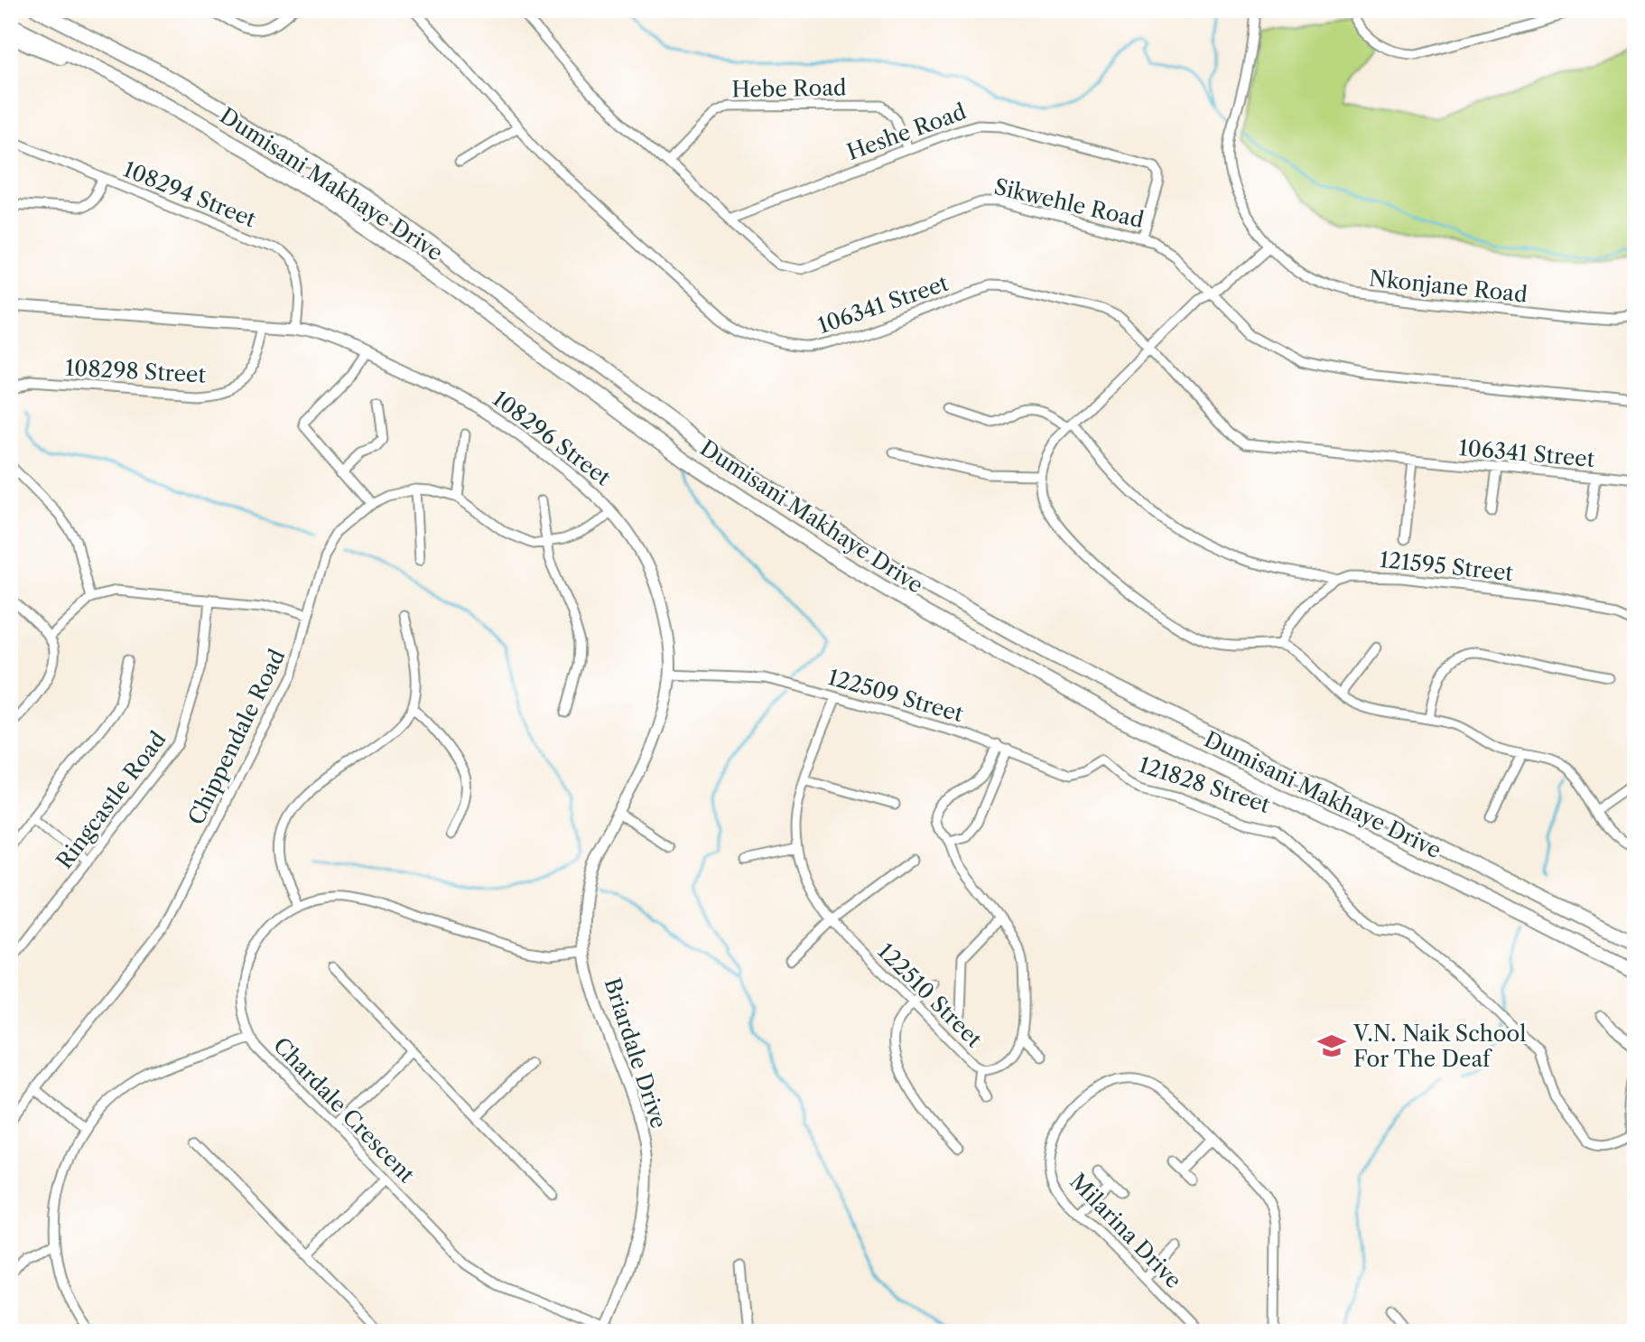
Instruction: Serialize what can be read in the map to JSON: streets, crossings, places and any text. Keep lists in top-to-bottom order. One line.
{"streets":{"main road":["Dumisani Makhaye Drive"],"street":["Hebe Road","Heshe Road","108294 Street","Sikwehle Road","Nkonjane Road","106341 Street","108298 Street","108296 Street","121595 Street","122509 Street","Chippendale Road","121828 Street","Ringcastle Road","122510 Street","Briardale Drive","Chardale Crescent","Milarina Drive"]},"crossings":[["Hebe Road","Heshe Road"],["Hebe Road","Sikwehle Road"],["Heshe Road","Sikwehle Road"],["108294 Street","108296 Street"],["108298 Street","108296 Street"],["108296 Street","122509 Street"],["108296 Street","Chippendale Road"],["108296 Street","Briardale Drive"],["108296 Street","Chardale Crescent"],["122509 Street","121828 Street"],["122509 Street","122510 Street"],["Briardale Drive","Chardale Crescent"]],"places":{"school or university":["V.N. Naik School For The Deaf"]}}
